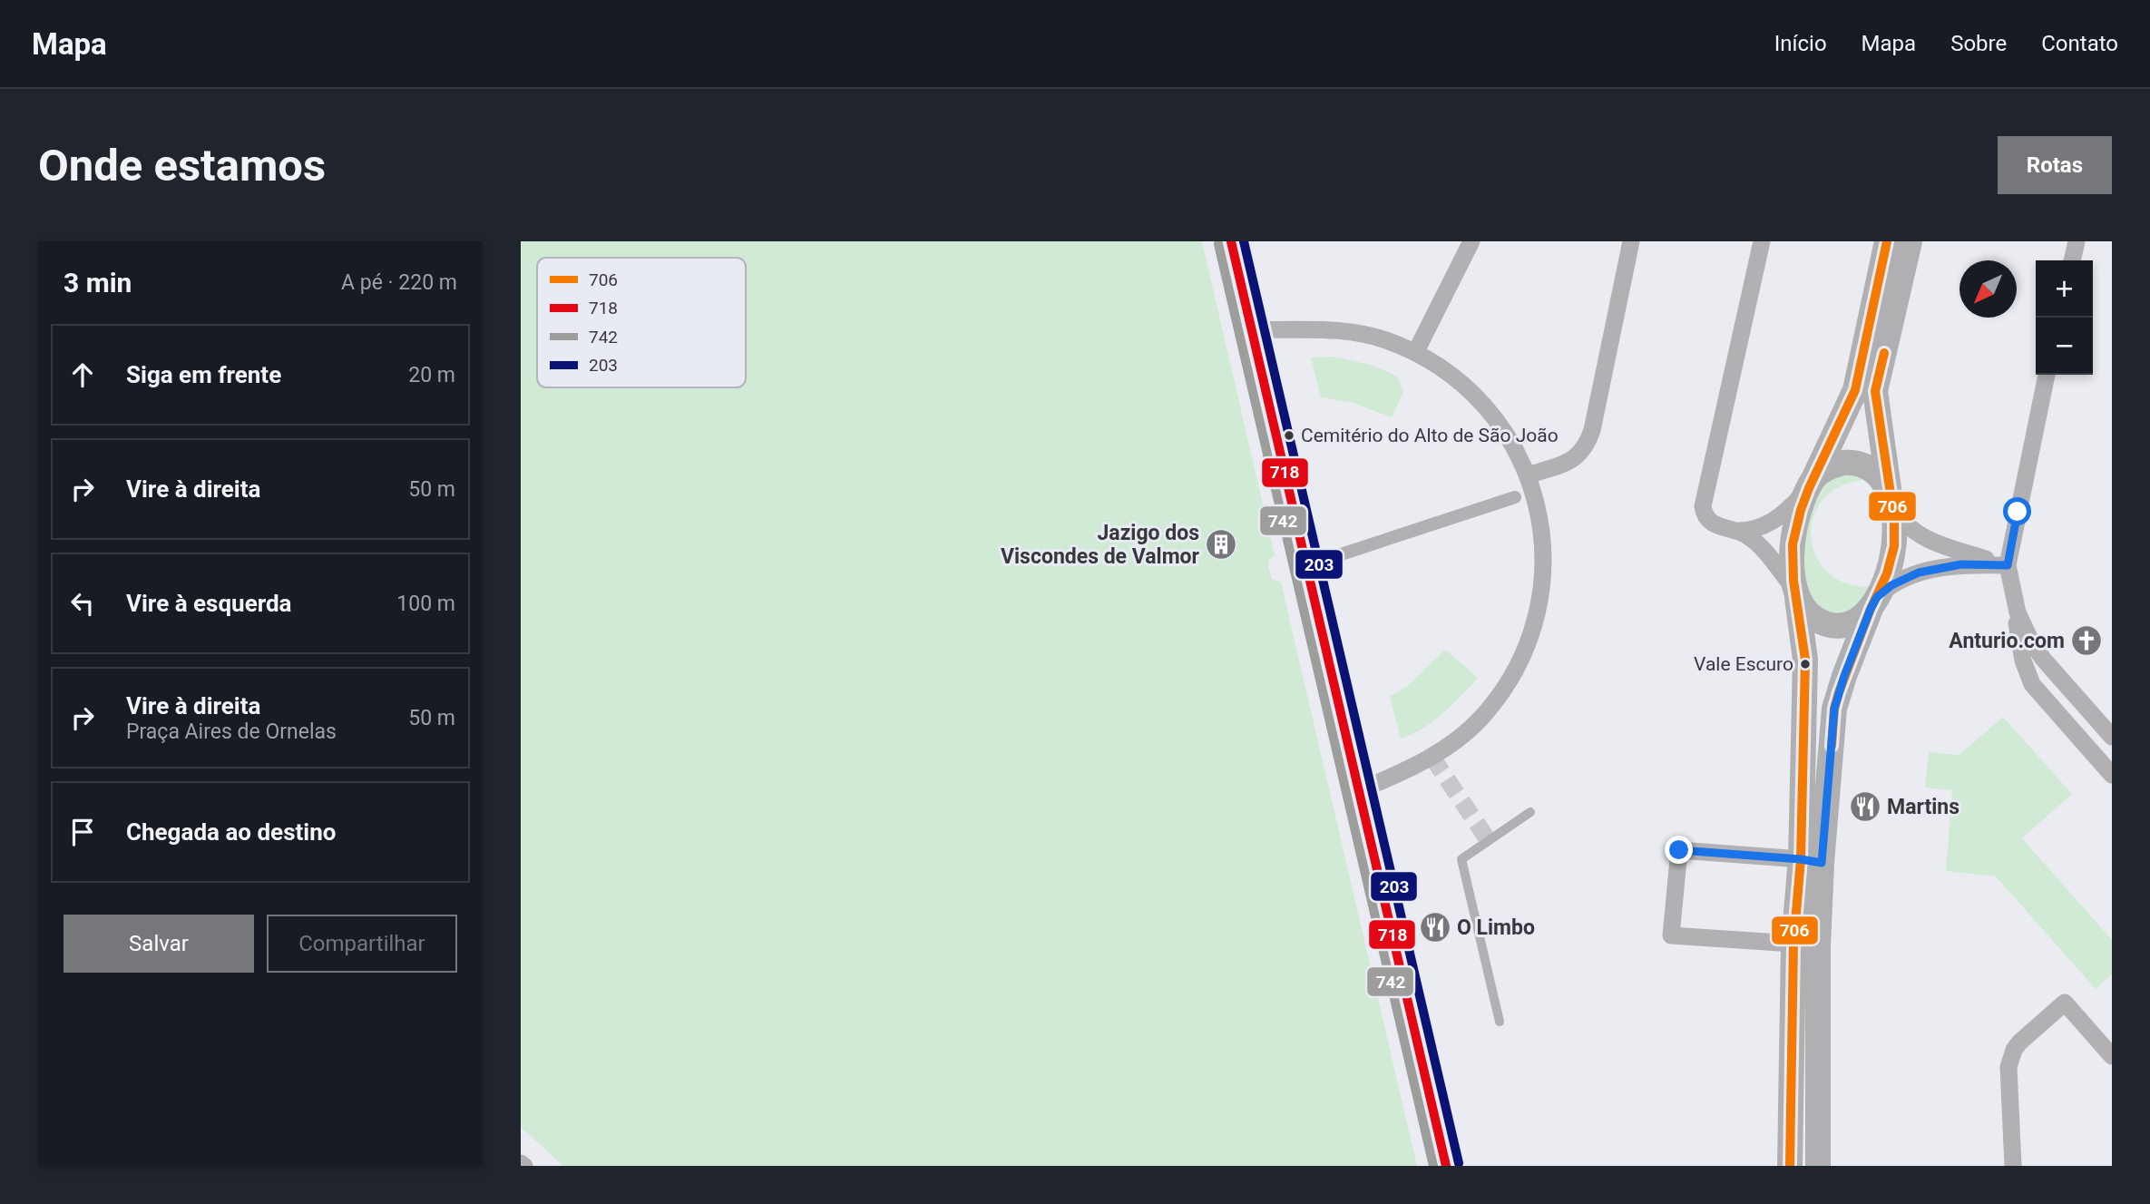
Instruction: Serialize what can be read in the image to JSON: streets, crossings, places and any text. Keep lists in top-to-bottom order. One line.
{"places":{"other":["Cemitério do Alto de São João","Vale Escuro"],"building":["Jazigo dos Viscondes de Valmor"],"church":["Anturio.com"],"restaurant":["Martins","O Limbo"]},"lines":["transit line 706","transit line 718","transit line 203","transit line 742"],"legend":["706","718","742","203"],"north":"bottom left","page":{"header":"Mapa","nav":["Início","Mapa","Sobre","Contato"],"buttons":["Rotas",["Salvar","Compartilhar"]],"title":"Onde estamos","heading":["3 min","A pé · 220 m"],"map_buttons":["+","−"],"list":[["Siga em frente","20 m"],["Vire à direita","50 m"],["Vire à esquerda","100 m"],["Vire à direita","Praça Aires de Ornelas","50 m"],"Chegada ao destino"]}}
